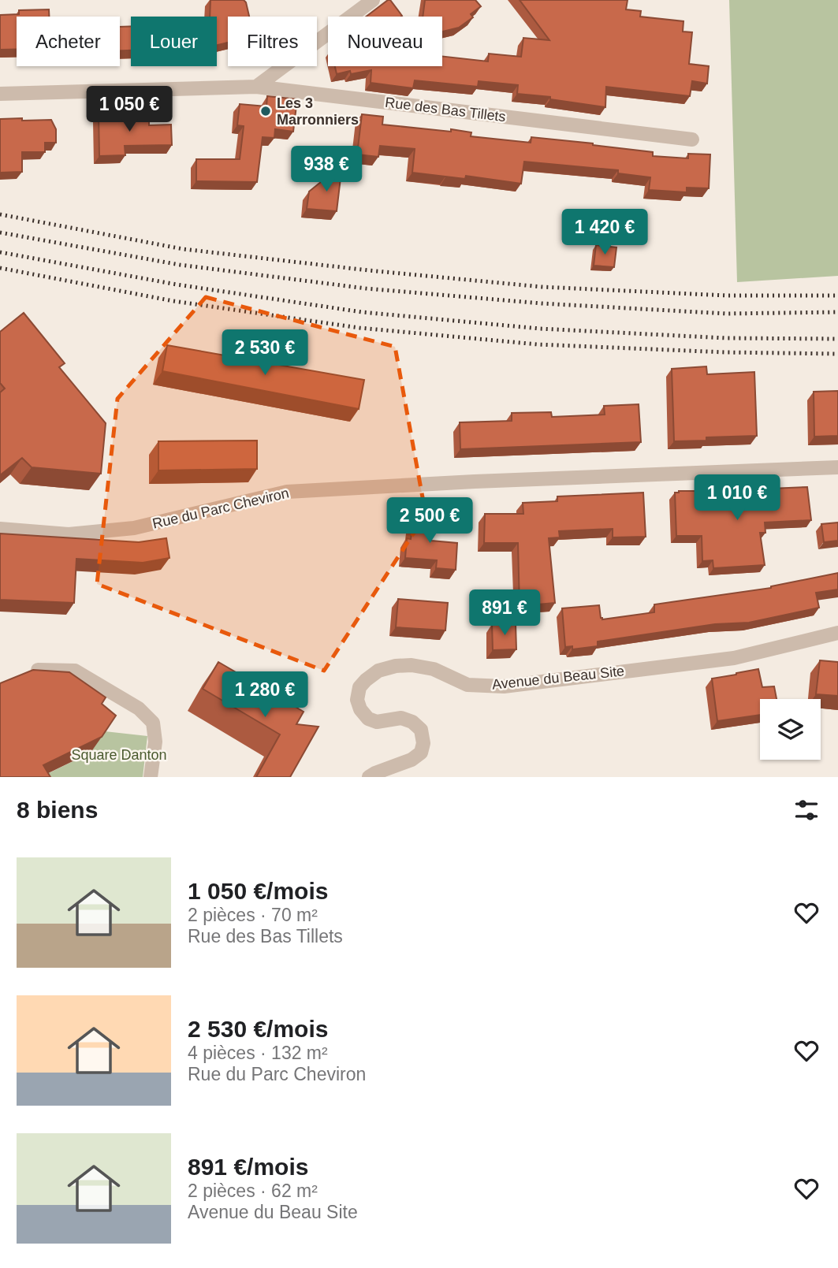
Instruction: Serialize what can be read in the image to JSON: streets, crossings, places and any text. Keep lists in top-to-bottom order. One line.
{"streets":{"street":["Rue des Bas Tillets","Rue du Parc Cheviron","Avenue du Beau Site"]},"parks":["Square Danton"],"places":["Les 3 Marronniers"],"page":{"chip":["Acheter","Louer","Filtres","Nouveau"],"price":["1 050 €","938 €","1 420 €","2 530 €","1 010 €","2 500 €","891 €","1 280 €"],"heading":"8 biens","list":[{"name":"1 050 €/mois","note":"2 pièces · 70 m² · Rue des Bas Tillets"},{"name":"2 530 €/mois","note":"4 pièces · 132 m² · Rue du Parc Cheviron"},{"name":"891 €/mois","note":"2 pièces · 62 m² · Avenue du Beau Site"}]}}
